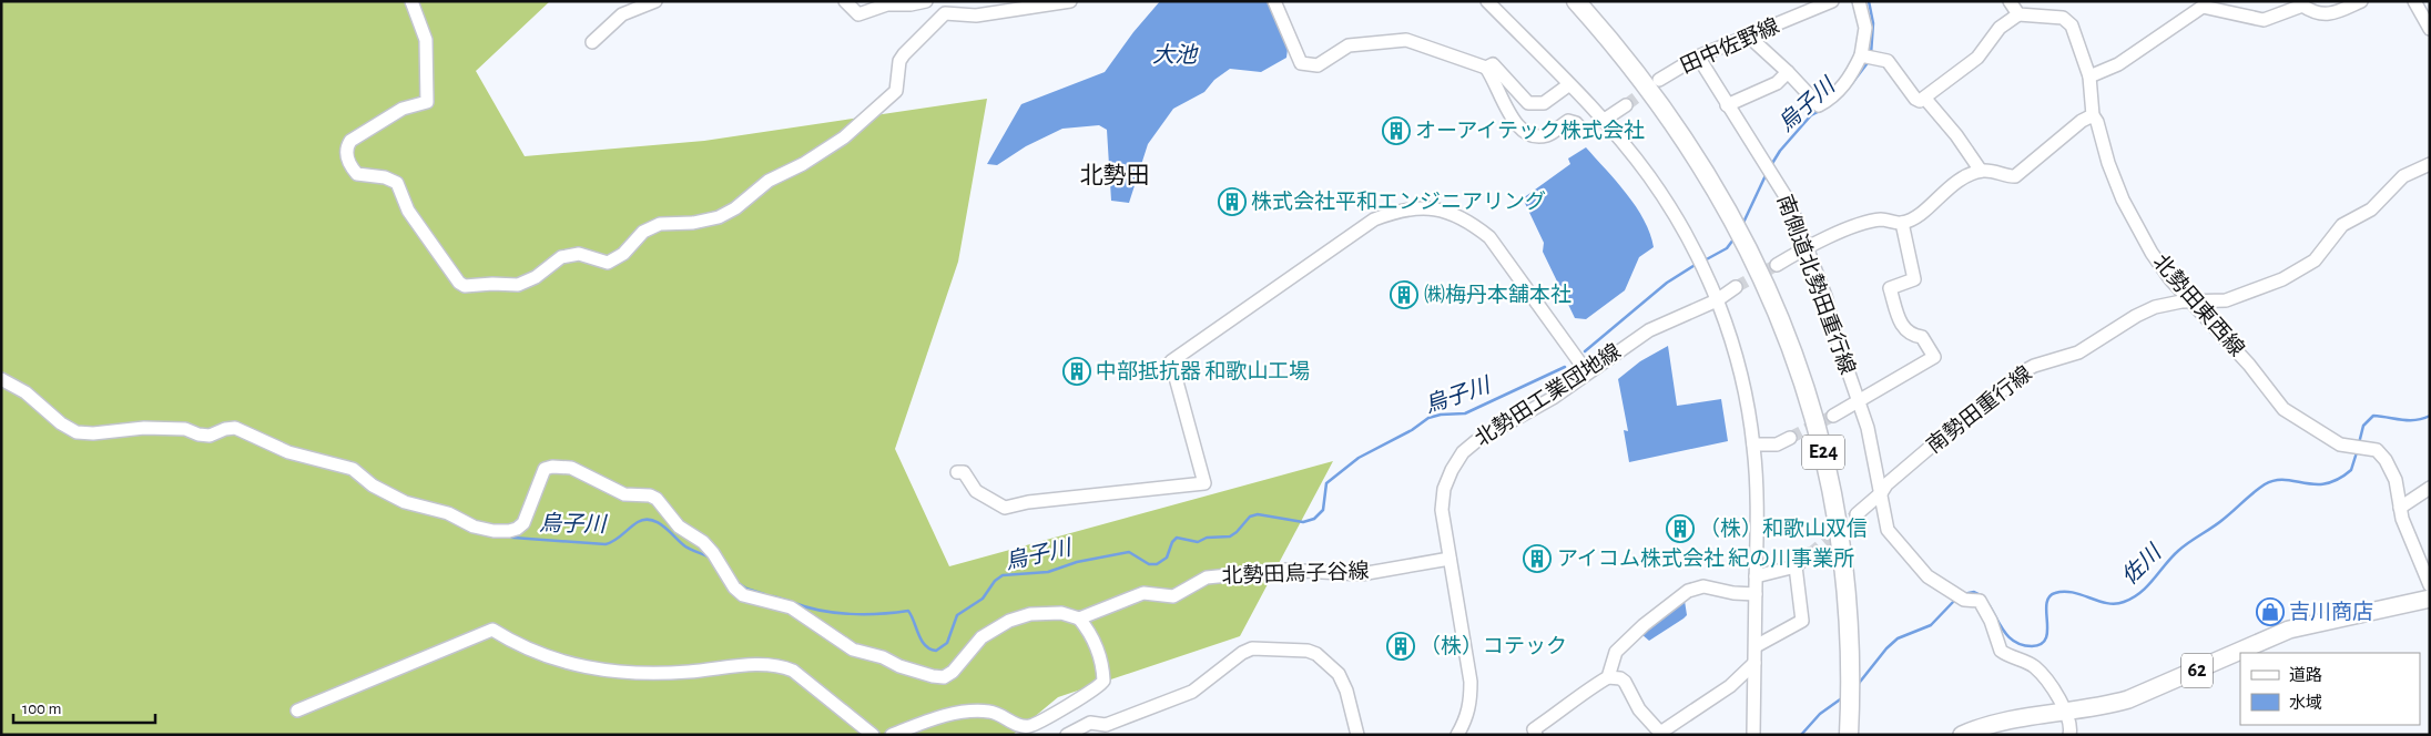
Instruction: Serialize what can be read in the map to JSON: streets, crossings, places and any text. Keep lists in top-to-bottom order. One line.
{"streets":{"highway":["E24"],"main road":["62"],"street":["田中佐野線","南側道北勢田重行線","北勢田東西線","北勢田工業団地線","南勢田重行線","北勢田烏子谷線"]},"crossings":[["田中佐野線","南側道北勢田重行線"],["南側道北勢田重行線","南勢田重行線"],["南側道北勢田重行線","62"],["北勢田東西線","南勢田重行線"],["北勢田工業団地線","北勢田烏子谷線"]],"districts":["北勢田"],"water":["大池","烏子川","佐川"],"places":{"building":["オーアイテック株式会社","株式会社平和エンジニアリング","㈱梅丹本舗本社","中部抵抗器 和歌山工場","（株）和歌山双信","アイコム株式会社 紀の川事業所","（株）コテック"],"shop":["吉川商店"]},"legend":["道路","水域"],"scale_bar":"100 m"}
